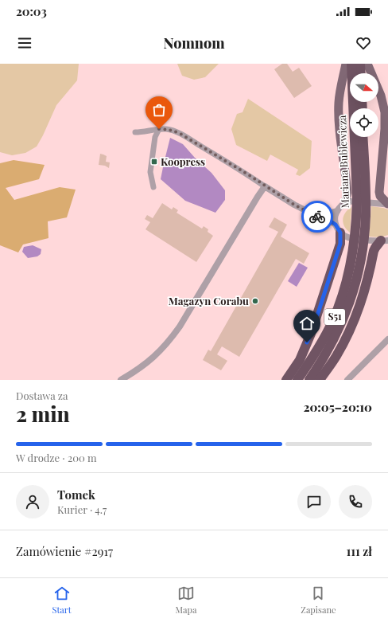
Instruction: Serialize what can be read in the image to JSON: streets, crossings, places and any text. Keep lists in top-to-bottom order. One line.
{"streets":{"highway":["Mariana Bublewicza","S51"]},"places":{"transit":["Koopress"],"other":["Magazyn Corabu"]},"north":"right","page":{"status":"20:03","header":"Nomnom","heading":["2 min","Dostawa za","20:05–20:10"],"panel":["Tomek","Kurier · 4.7","Zamówienie #2917","111 zł"],"bar":"W drodze · 200 m","tabs":["Start","Mapa","Zapisane"]}}
